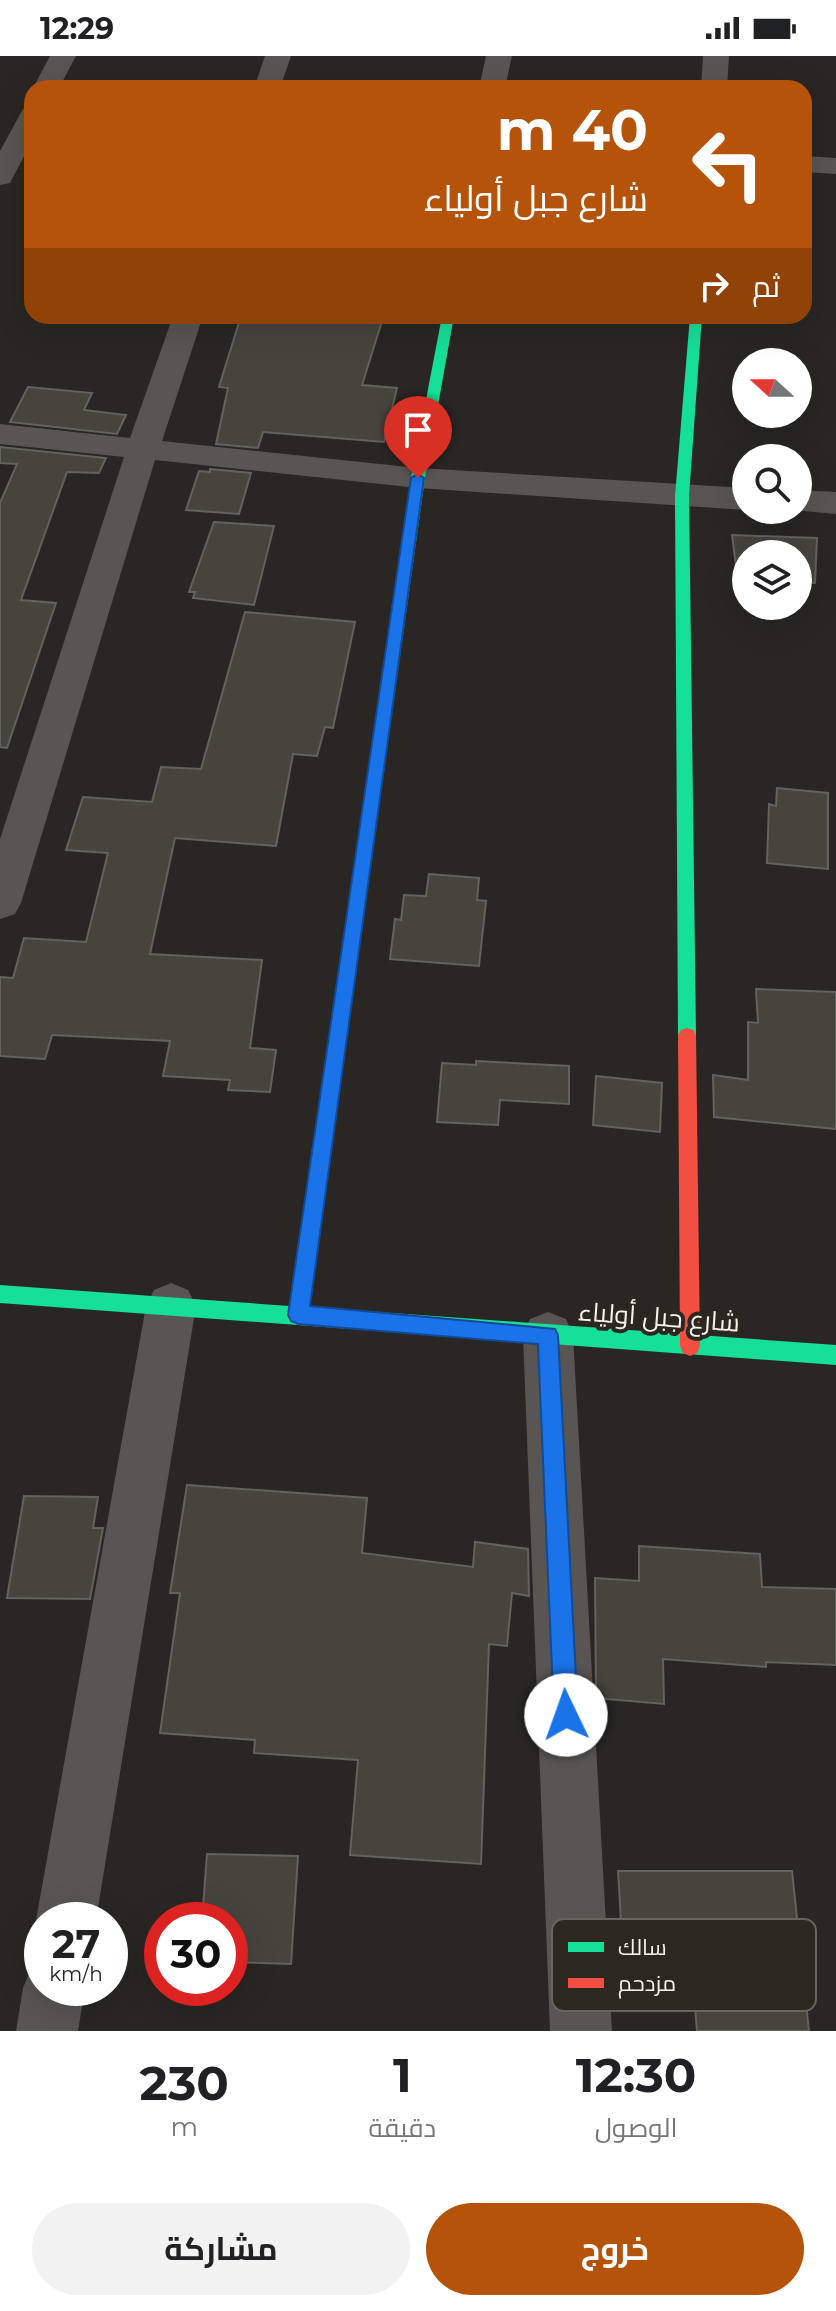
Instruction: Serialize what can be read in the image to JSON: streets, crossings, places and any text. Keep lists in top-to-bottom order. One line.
{"streets":{"main road":["شارع جبل أولياء"]},"legend":["سالك","مزدحم"],"north":"left","page":{"status":"12:29","turn":["40 m","شارع جبل أولياء"],"then":"ثم","speed":"27 km/h","limit":"30","eta":["12:30","الوصول","1","دقيقة","230","m"],"buttons":["خروج","مشاركة"]}}
